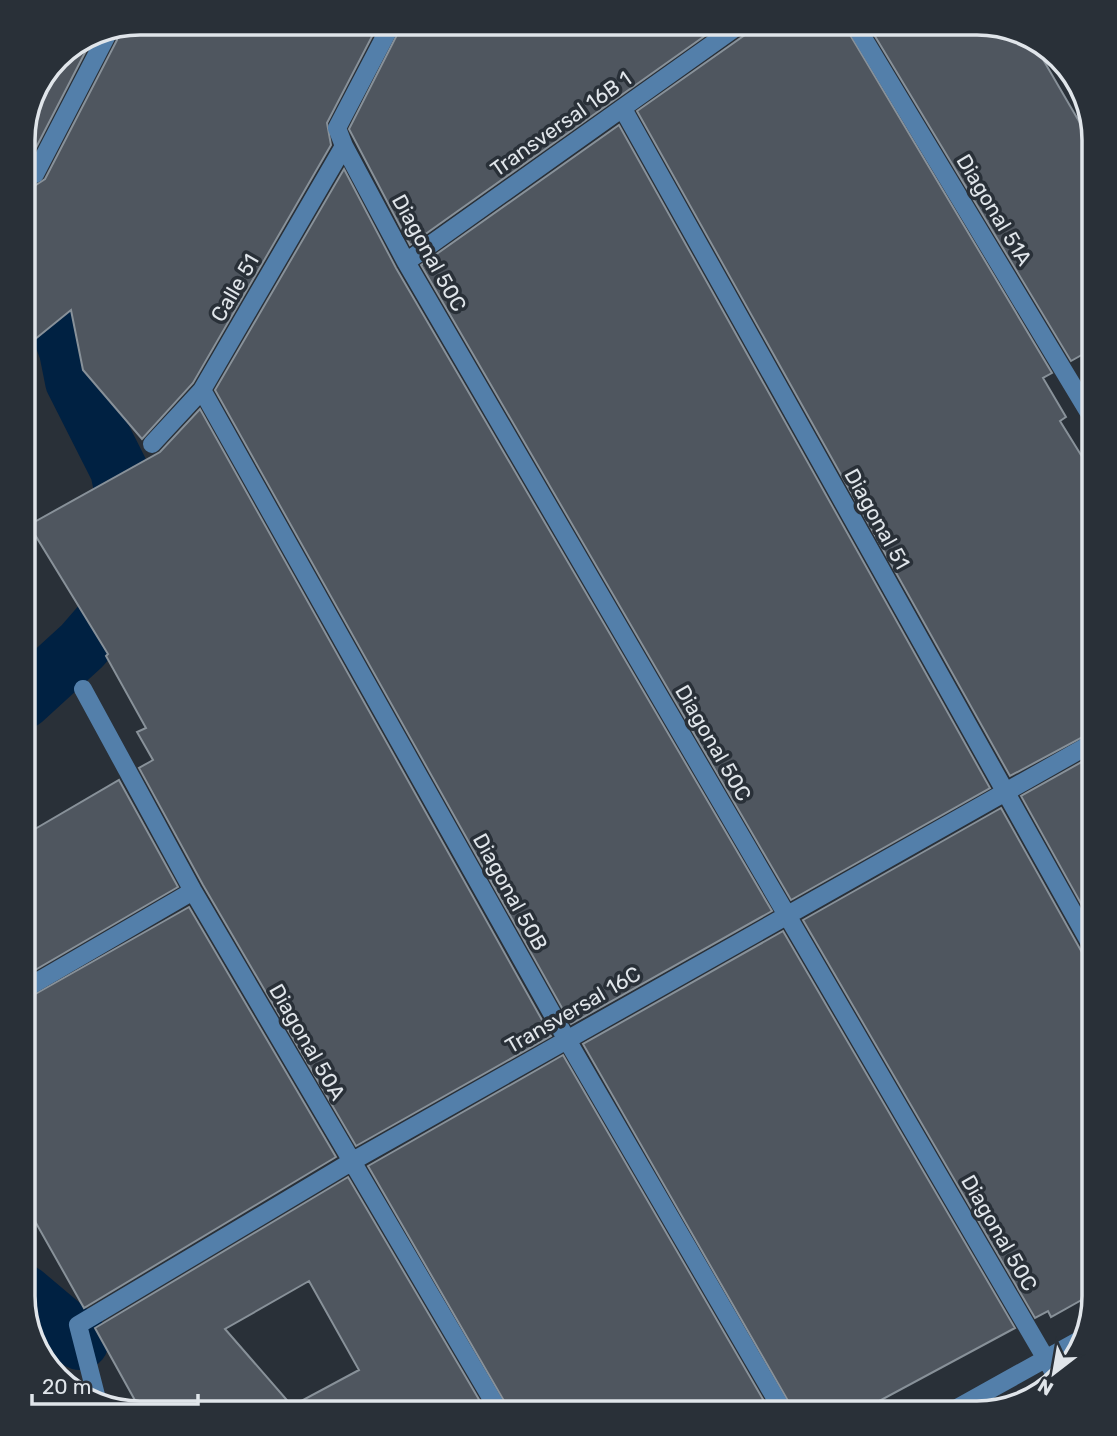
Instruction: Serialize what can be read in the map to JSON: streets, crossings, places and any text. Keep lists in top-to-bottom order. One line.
{"streets":{"lane":["Transversal 16B 1","Diagonal 51A","Diagonal 50C","Calle 51","Diagonal 51","Diagonal 50B","Transversal 16C","Diagonal 50A"]},"crossings":[["Transversal 16B 1","Diagonal 50C"],["Transversal 16B 1","Diagonal 51"],["Diagonal 50C","Calle 51"],["Diagonal 50C","Transversal 16C"],["Calle 51","Diagonal 50B"],["Diagonal 51","Transversal 16C"],["Diagonal 50B","Transversal 16C"],["Transversal 16C","Diagonal 50A"]],"scale_bar":"20 m","north":"bottom left"}
